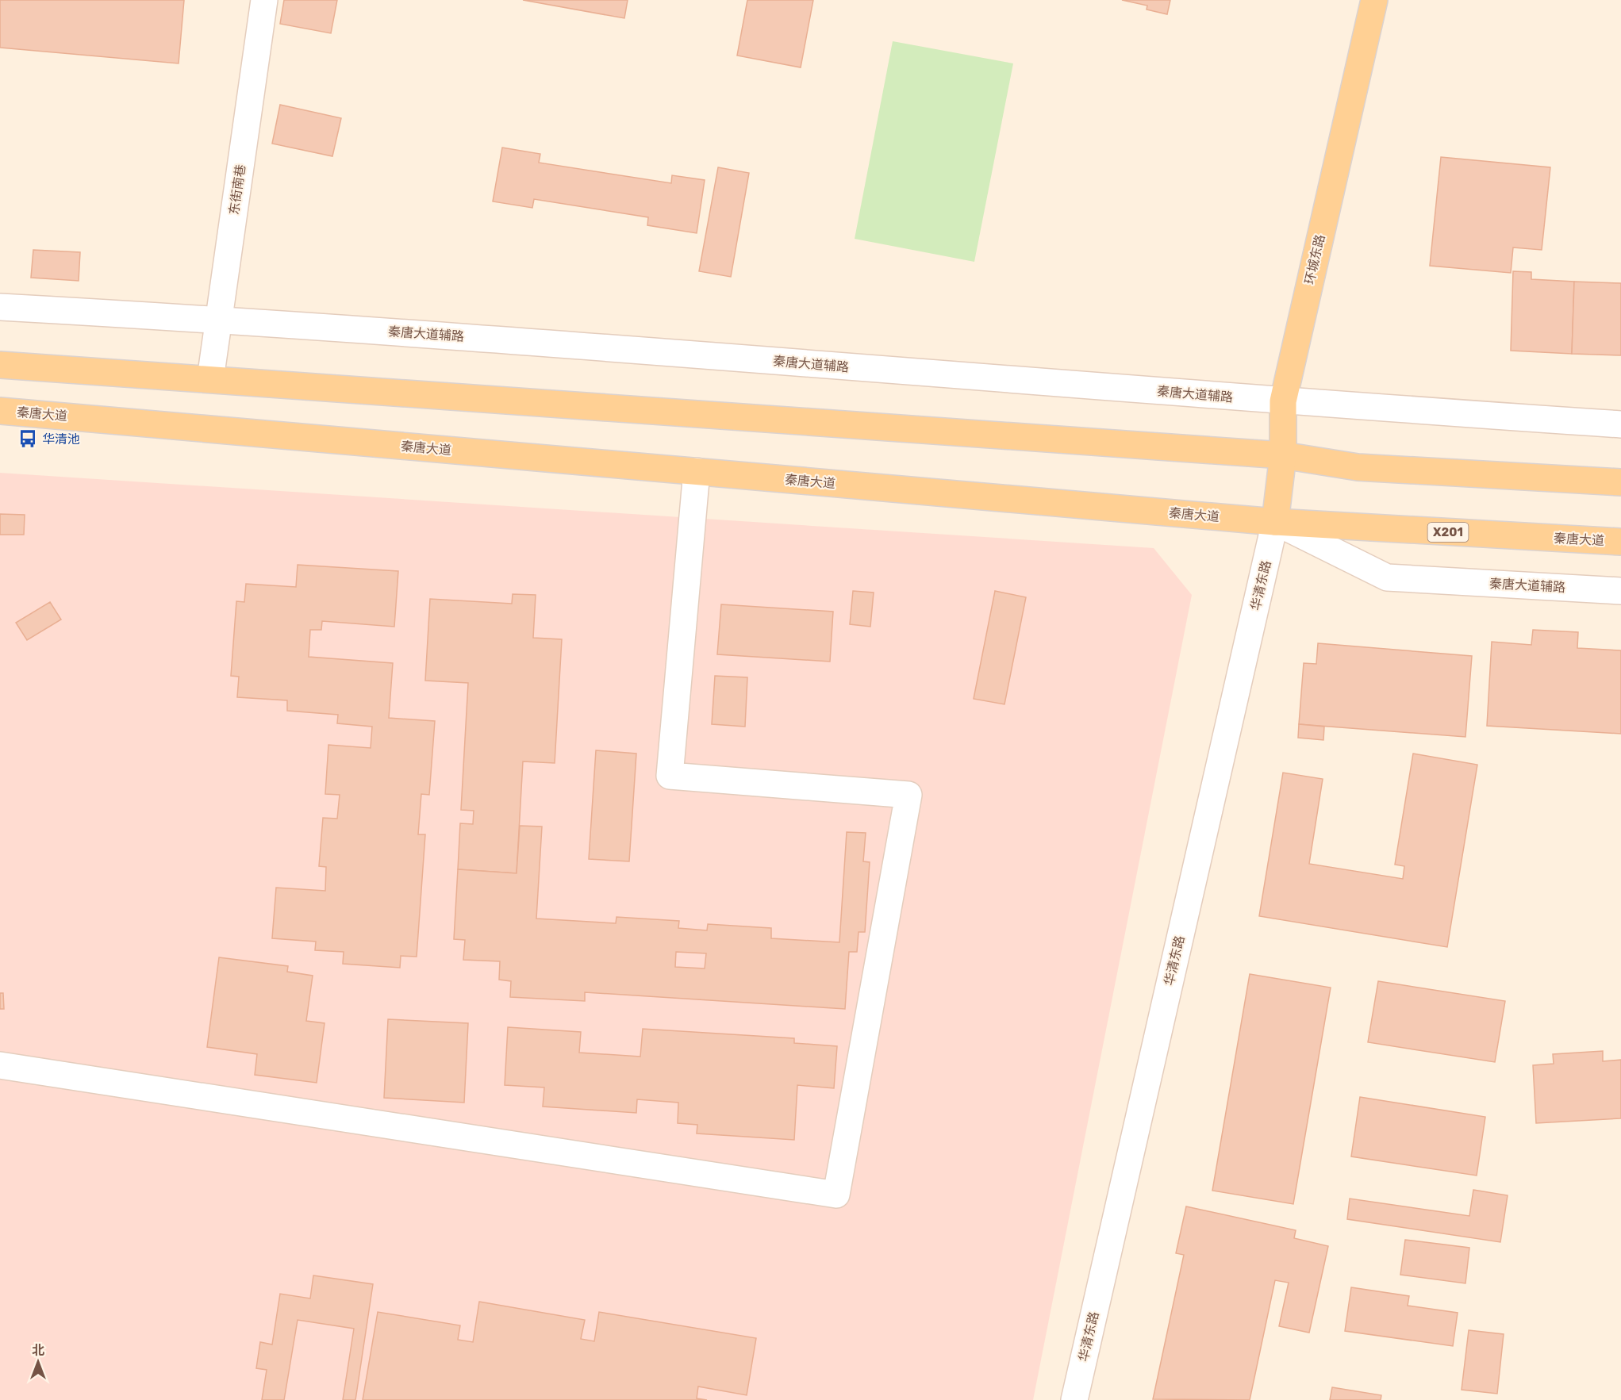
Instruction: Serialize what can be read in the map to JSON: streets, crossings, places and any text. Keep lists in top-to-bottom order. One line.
{"streets":{"main road":["环城东路","秦唐大道","X201"],"street":["东街南巷","秦唐大道辅路","华清东路"]},"crossings":[["东街南巷","秦唐大道辅路"],["环城东路","秦唐大道辅路"],["环城东路","秦唐大道"],["环城东路","华清东路"],["秦唐大道辅路","秦唐大道"],["秦唐大道辅路","华清东路"],["秦唐大道","华清东路"]],"places":{"bus stop":["华清池"]},"north":"top"}
